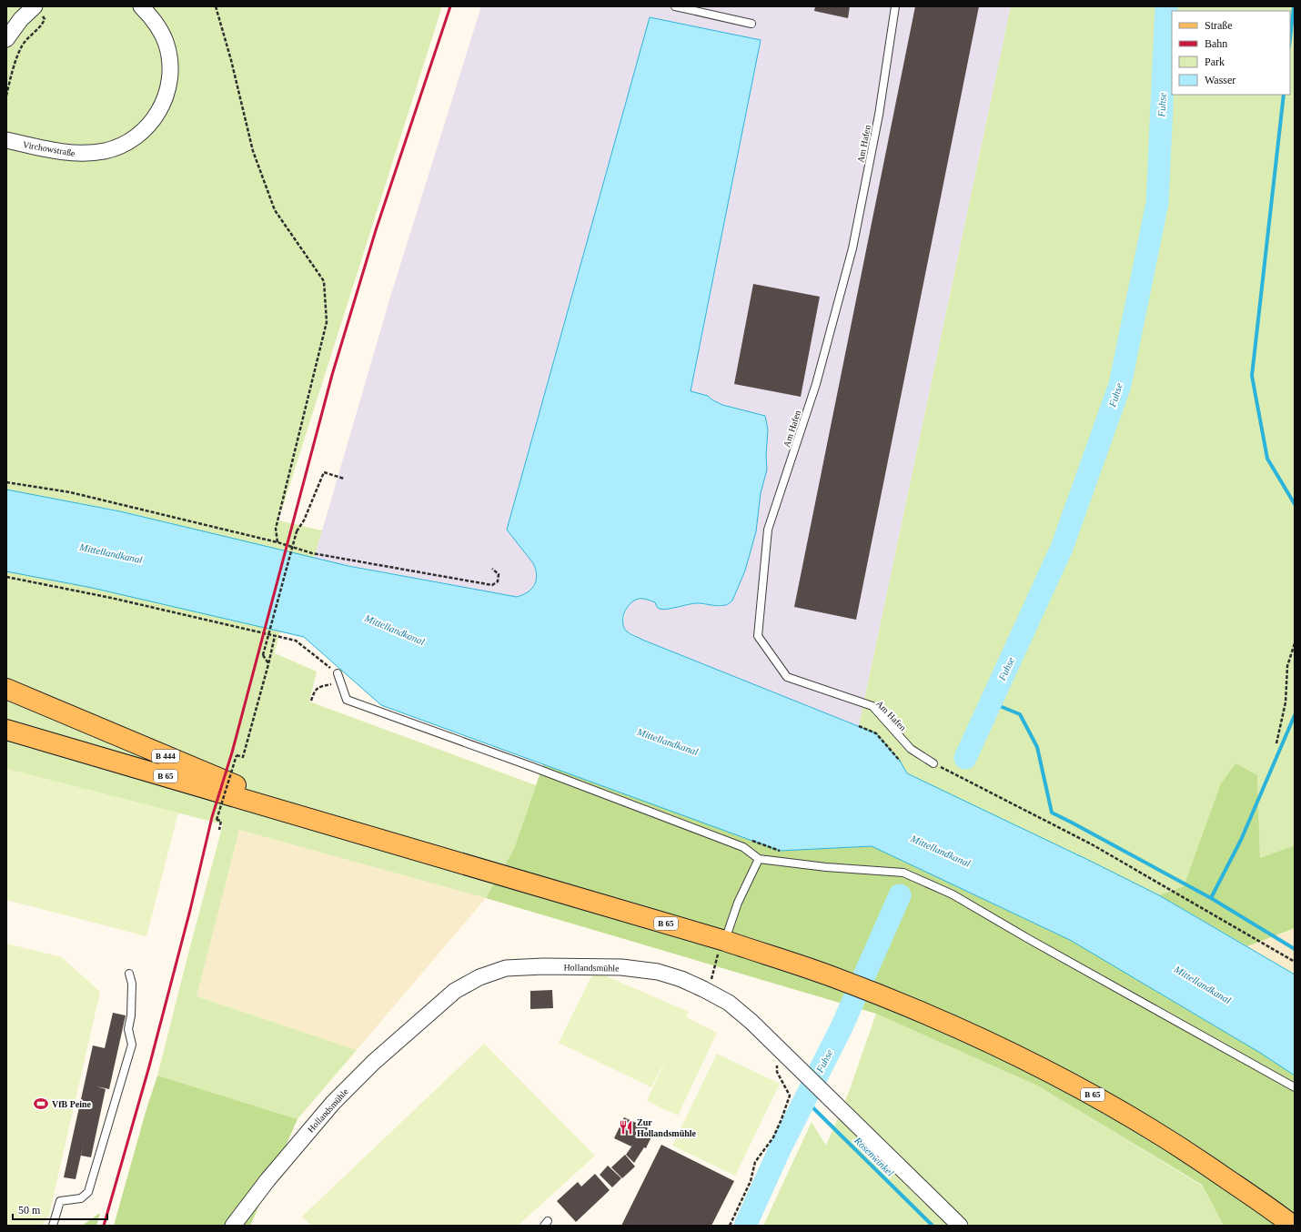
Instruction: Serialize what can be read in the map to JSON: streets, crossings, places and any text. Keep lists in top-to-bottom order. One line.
{"streets":{"main road":["B 444","B 65"],"street":["Virchowstraße","Hollandsmühle"],"lane":["Am Hafen"]},"crossings":[["B 444","B 65"]],"water":["Fuhse","Mittellandkanal","Rosenwinkel"],"places":{"sports":["VfB Peine"],"restaurant":["Zur Hollandsmühle"]},"legend":["Straße","Bahn","Park","Wasser"],"scale_bar":"50 m"}
